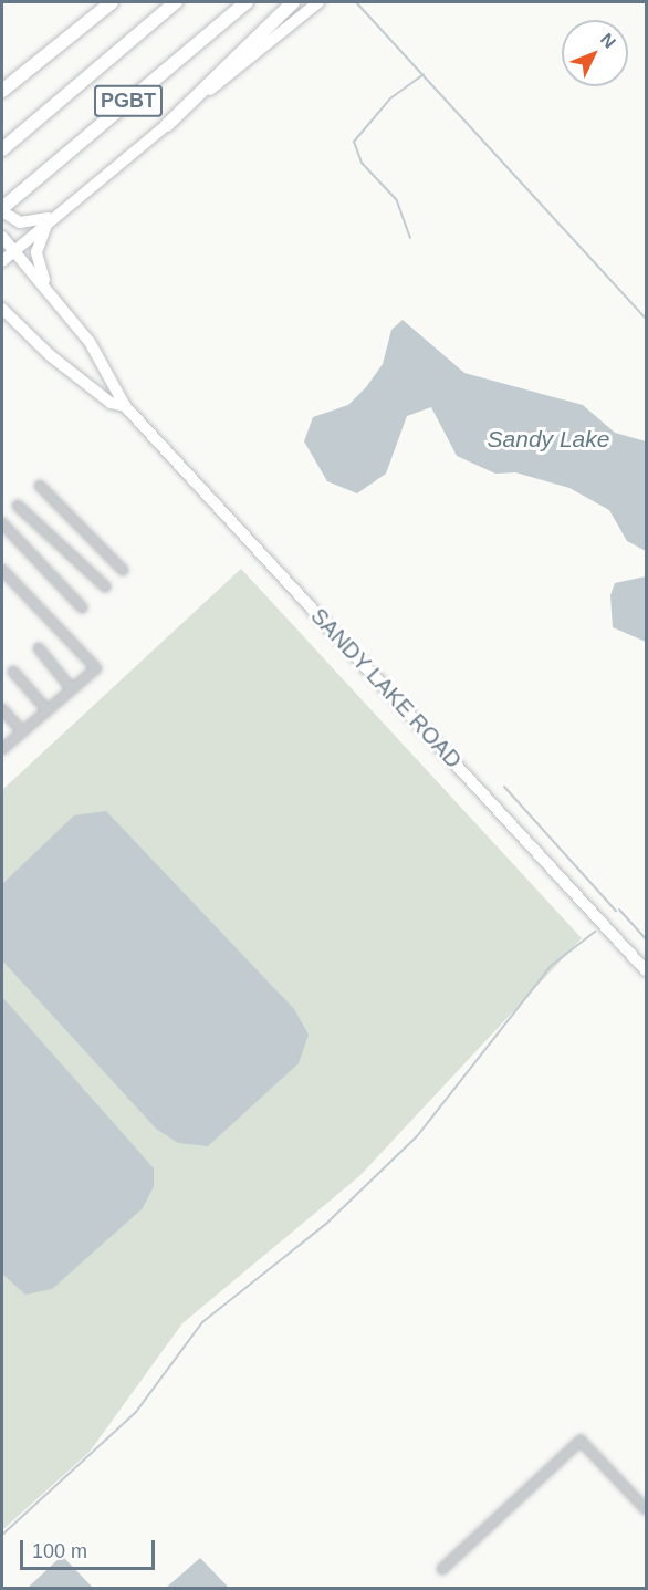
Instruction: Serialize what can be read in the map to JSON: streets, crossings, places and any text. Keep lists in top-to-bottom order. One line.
{"streets":{"highway":["PGBT"],"main road":["SANDY LAKE ROAD"]},"water":["Sandy Lake"],"scale_bar":"100 m","north":"top right"}
